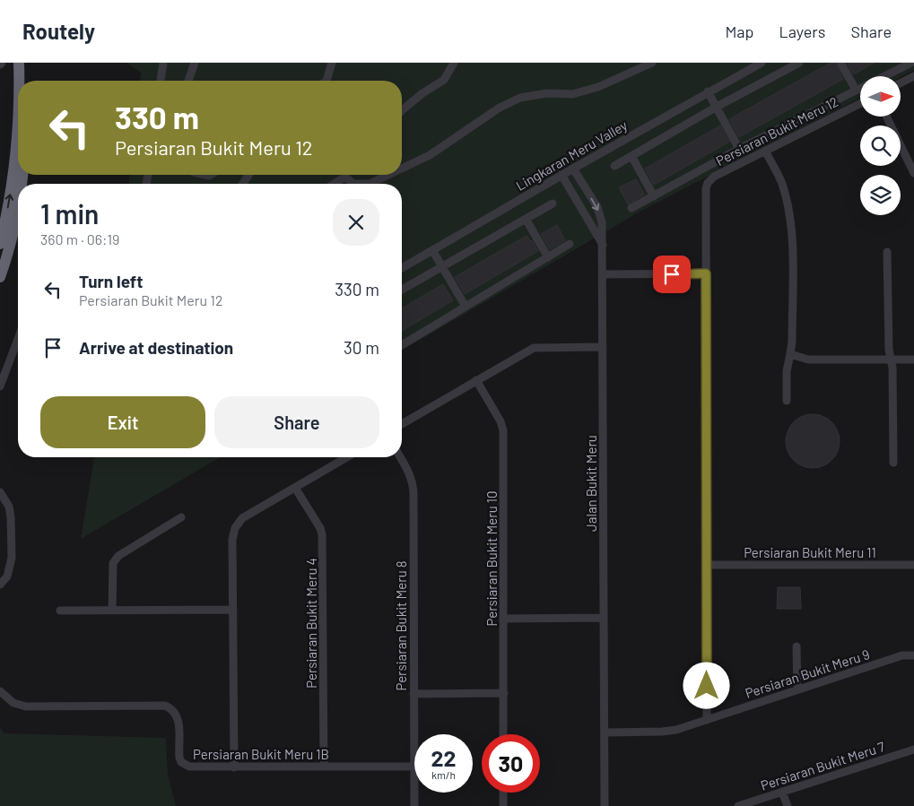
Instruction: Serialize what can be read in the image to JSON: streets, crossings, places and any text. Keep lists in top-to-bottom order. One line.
{"streets":{"street":["Persiaran Bukit Meru 12","Lingkaran Meru Valley","Jalan Bukit Meru","Persiaran Bukit Meru 11","Persiaran Bukit Meru 10","Persiaran Bukit Meru 4","Persiaran Bukit Meru 8","Persiaran Bukit Meru 9","Persiaran Bukit Meru 1B","Persiaran Bukit Meru 7"]},"crossings":[["Persiaran Bukit Meru 12","Persiaran Bukit Meru 11"],["Persiaran Bukit Meru 12","Persiaran Bukit Meru 9"],["Lingkaran Meru Valley","Jalan Bukit Meru"],["Jalan Bukit Meru","Persiaran Bukit Meru 9"],["Persiaran Bukit Meru 4","Persiaran Bukit Meru 1B"],["Persiaran Bukit Meru 8","Persiaran Bukit Meru 1B"]],"north":"right","page":{"header":"Routely","nav":["Map","Layers","Share"],"turn":["330 m","Persiaran Bukit Meru 12"],"heading":["1 min","360 m · 06:19"],"list":[{"name":"Turn left","note":"Persiaran Bukit Meru 12","value":"330 m"},{"name":"Arrive at destination","value":"30 m"}],"buttons":["Exit","Share"],"speed":"22 km/h","limit":"30"}}
